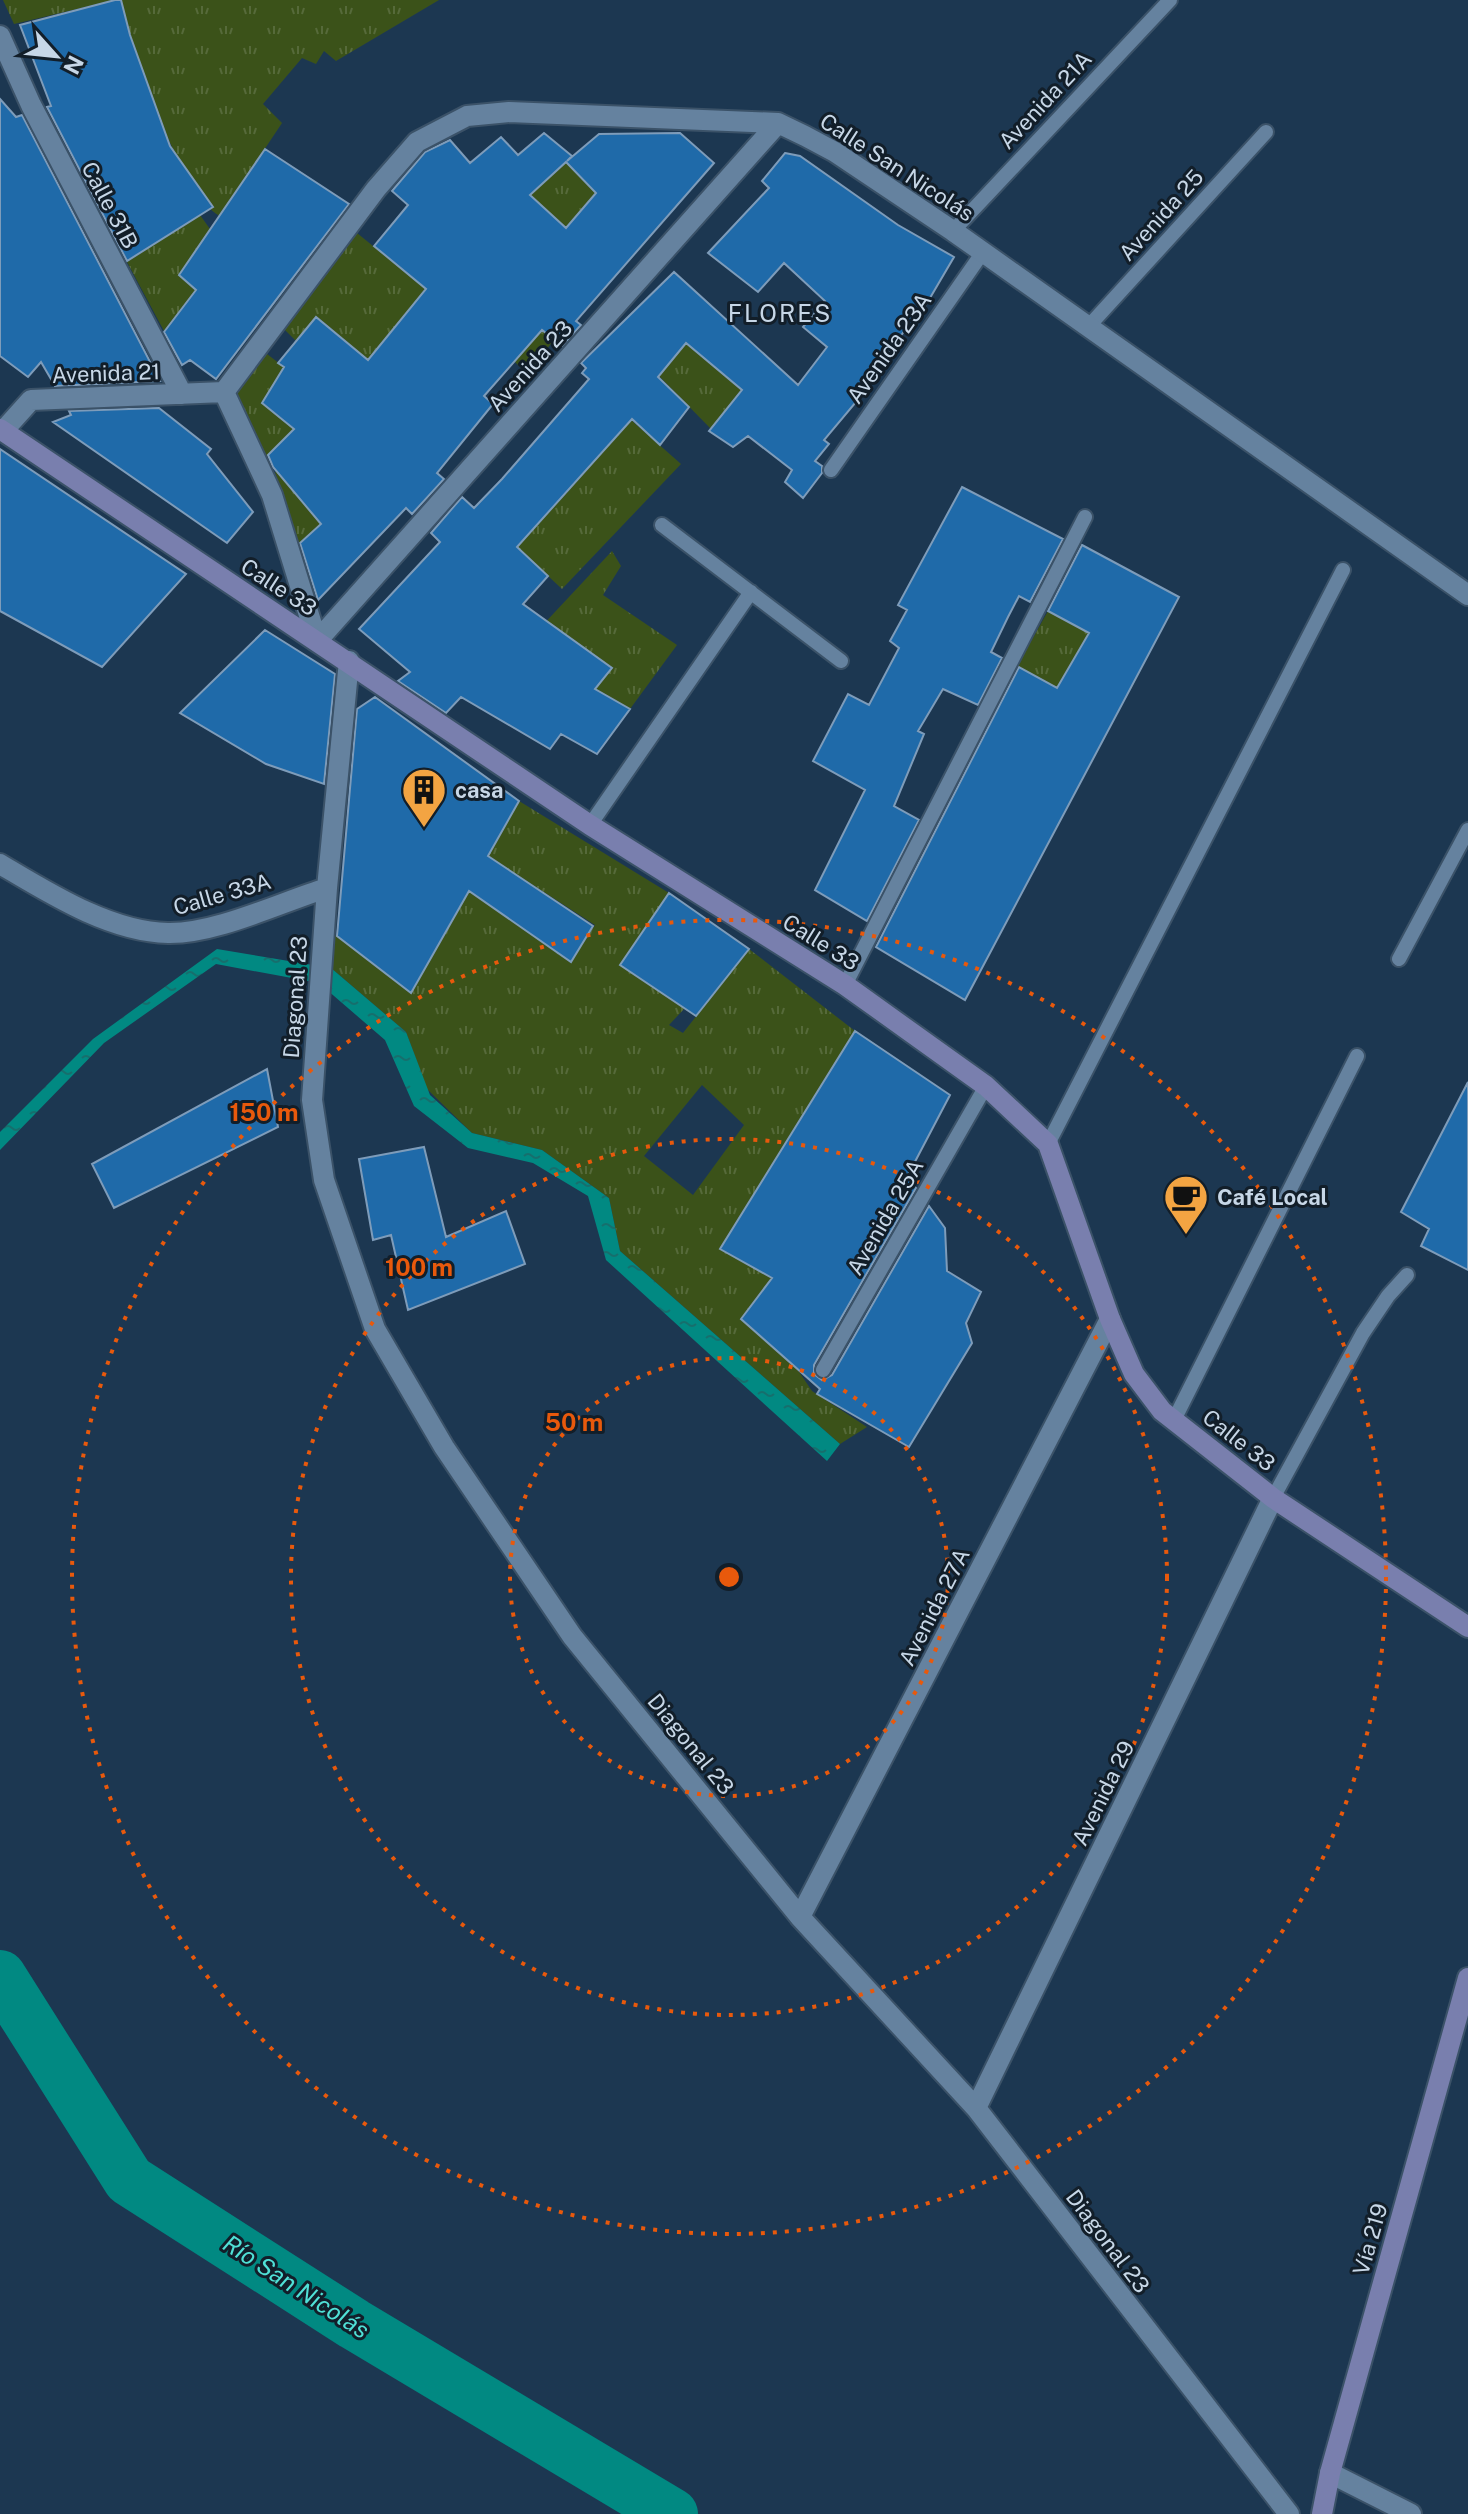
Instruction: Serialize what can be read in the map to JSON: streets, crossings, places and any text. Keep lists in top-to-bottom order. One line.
{"streets":{"main road":["Calle 33","Vía 219"],"street":["Calle San Nicolás","Calle 31B","Avenida 23","Avenida 21","Calle 33A","Diagonal 23","Avenida 27A","Avenida 29"],"lane":["Avenida 21A","Avenida 25","Avenida 23A","Avenida 25A"]},"crossings":[["Avenida 21A","Calle San Nicolás"],["Calle San Nicolás","Avenida 25"],["Calle San Nicolás","Avenida 23A"],["Calle San Nicolás","Avenida 23"],["Calle San Nicolás","Avenida 21"],["Calle 31B","Avenida 21"],["Avenida 23","Calle 33"],["Avenida 21","Calle 33"],["Calle 33","Avenida 25A"],["Calle 33","Avenida 27A"],["Calle 33","Avenida 29"],["Calle 33A","Diagonal 23"],["Diagonal 23","Avenida 27A"],["Diagonal 23","Avenida 29"]],"districts":["FLORES"],"water":["Río San Nicolás"],"places":{"building":["casa"],"cafe":["Café Local"]},"north":"bottom right","rings":["150 m","100 m","50 m"]}
